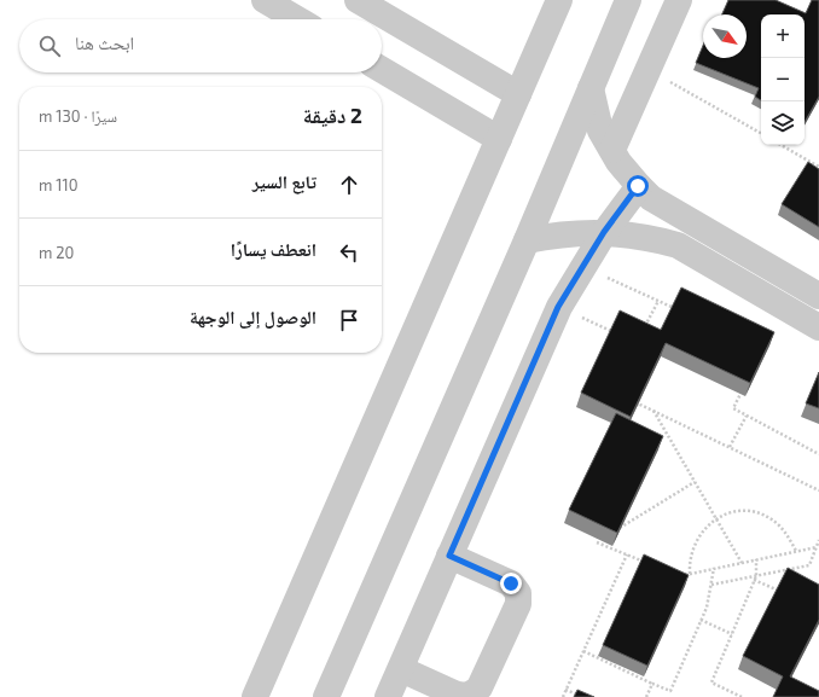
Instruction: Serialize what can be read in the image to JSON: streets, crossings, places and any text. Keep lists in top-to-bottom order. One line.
{"north":"bottom right","page":{"map_buttons":["+","−"],"search":"ابحث هنا","heading":["2 دقيقة","سيرًا · 130 m"],"list":[["تابع السير","110 m"],["انعطف يسارًا","20 m"],"الوصول إلى الوجهة"]}}
